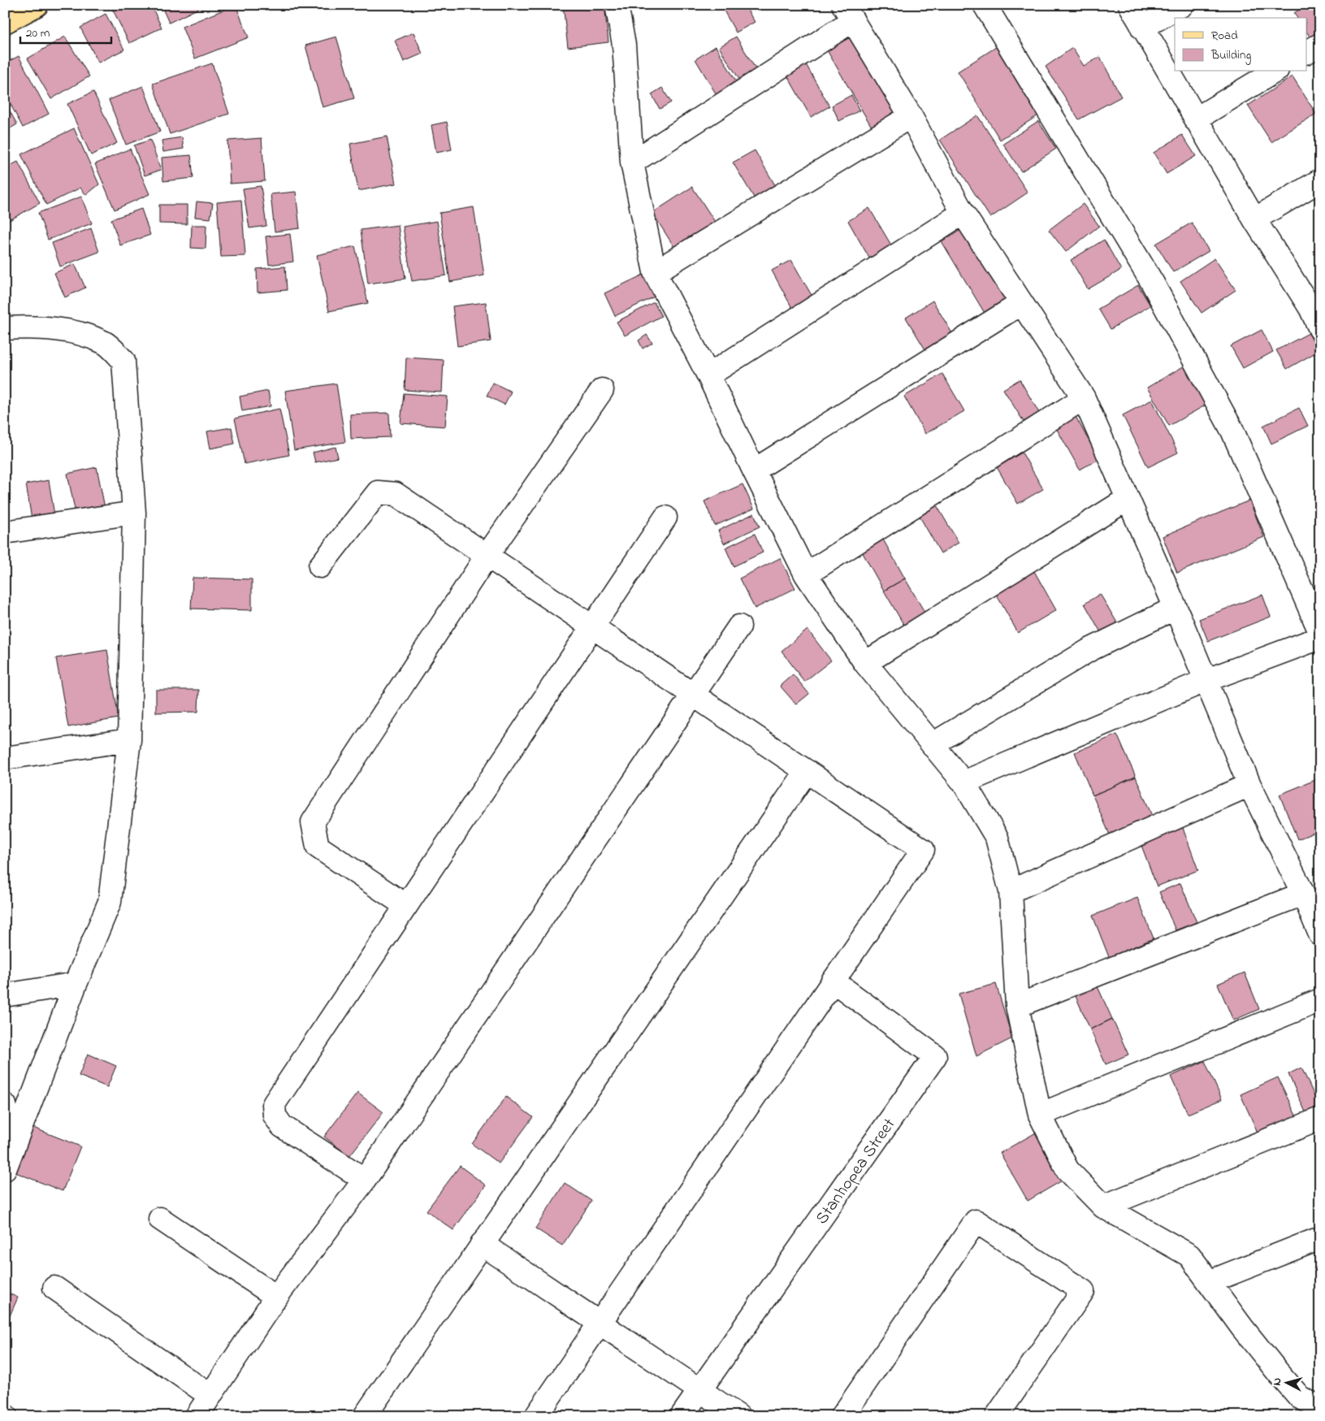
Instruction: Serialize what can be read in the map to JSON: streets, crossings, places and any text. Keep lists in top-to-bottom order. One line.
{"streets":{"street":["Stanhopea Street"]},"legend":["Road","Building"],"scale_bar":"20 m","north":"left"}
